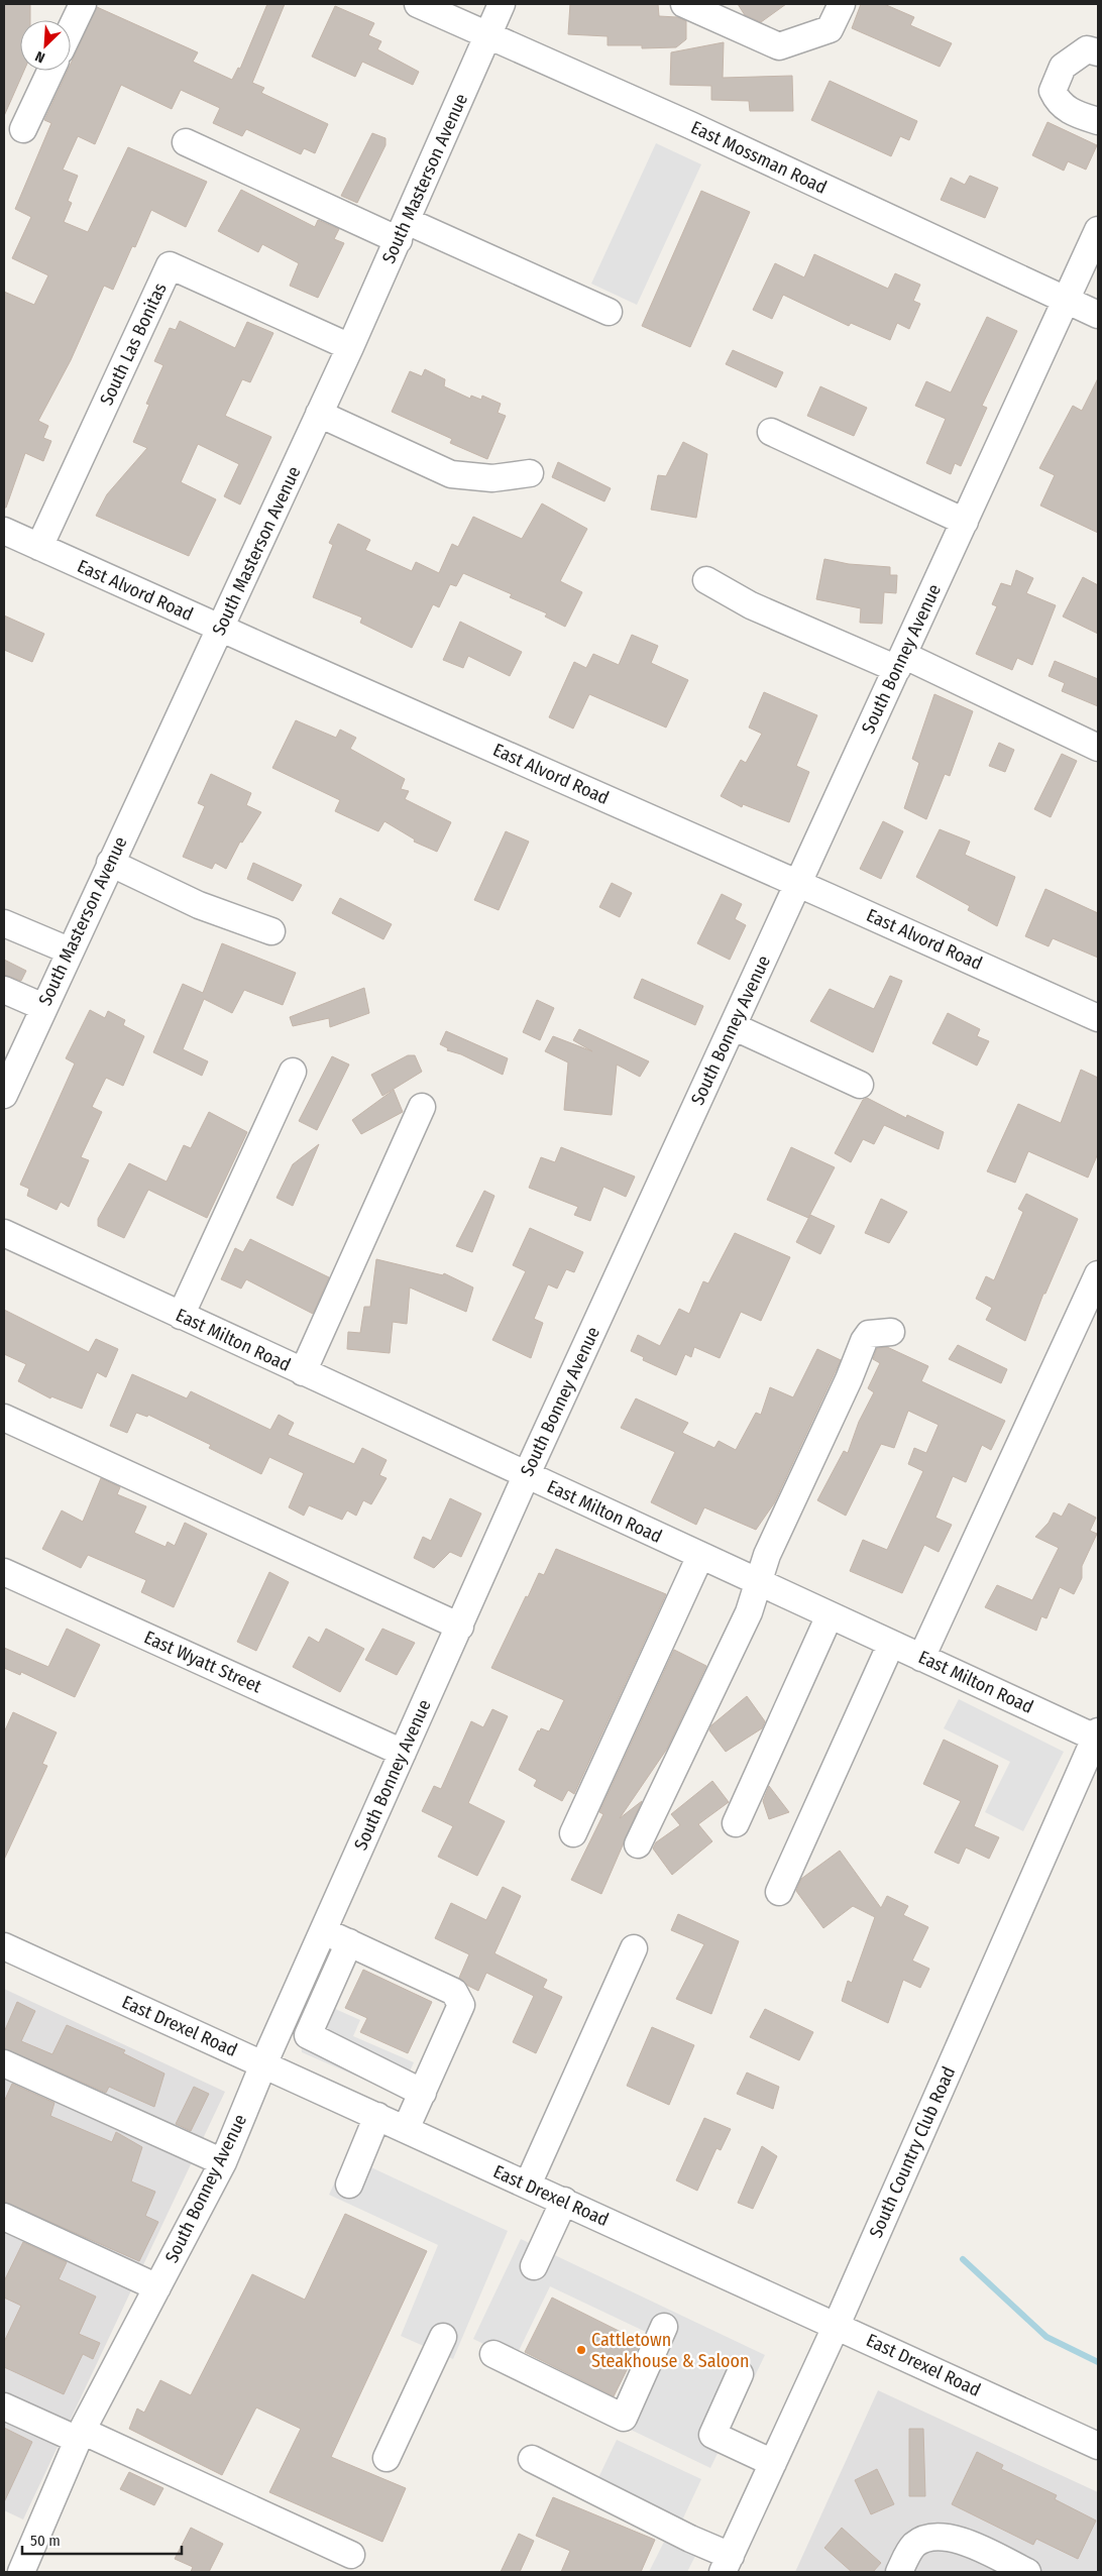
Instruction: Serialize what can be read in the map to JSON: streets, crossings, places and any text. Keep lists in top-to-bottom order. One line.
{"streets":{"street":["East Mossman Road","South Masterson Avenue","South Las Bonitas","East Alvord Road","South Bonney Avenue","East Milton Road","East Wyatt Street","East Drexel Road","South Country Club Road"]},"crossings":[["East Mossman Road","South Masterson Avenue"],["East Mossman Road","South Bonney Avenue"],["South Masterson Avenue","South Las Bonitas"],["South Masterson Avenue","East Alvord Road"],["South Las Bonitas","East Alvord Road"],["East Alvord Road","South Bonney Avenue"],["South Bonney Avenue","East Milton Road"],["South Bonney Avenue","East Wyatt Street"],["South Bonney Avenue","East Drexel Road"],["East Milton Road","South Country Club Road"],["East Drexel Road","South Country Club Road"]],"places":["Cattletown Steakhouse & Saloon"],"scale_bar":"50 m","north":"bottom left"}
